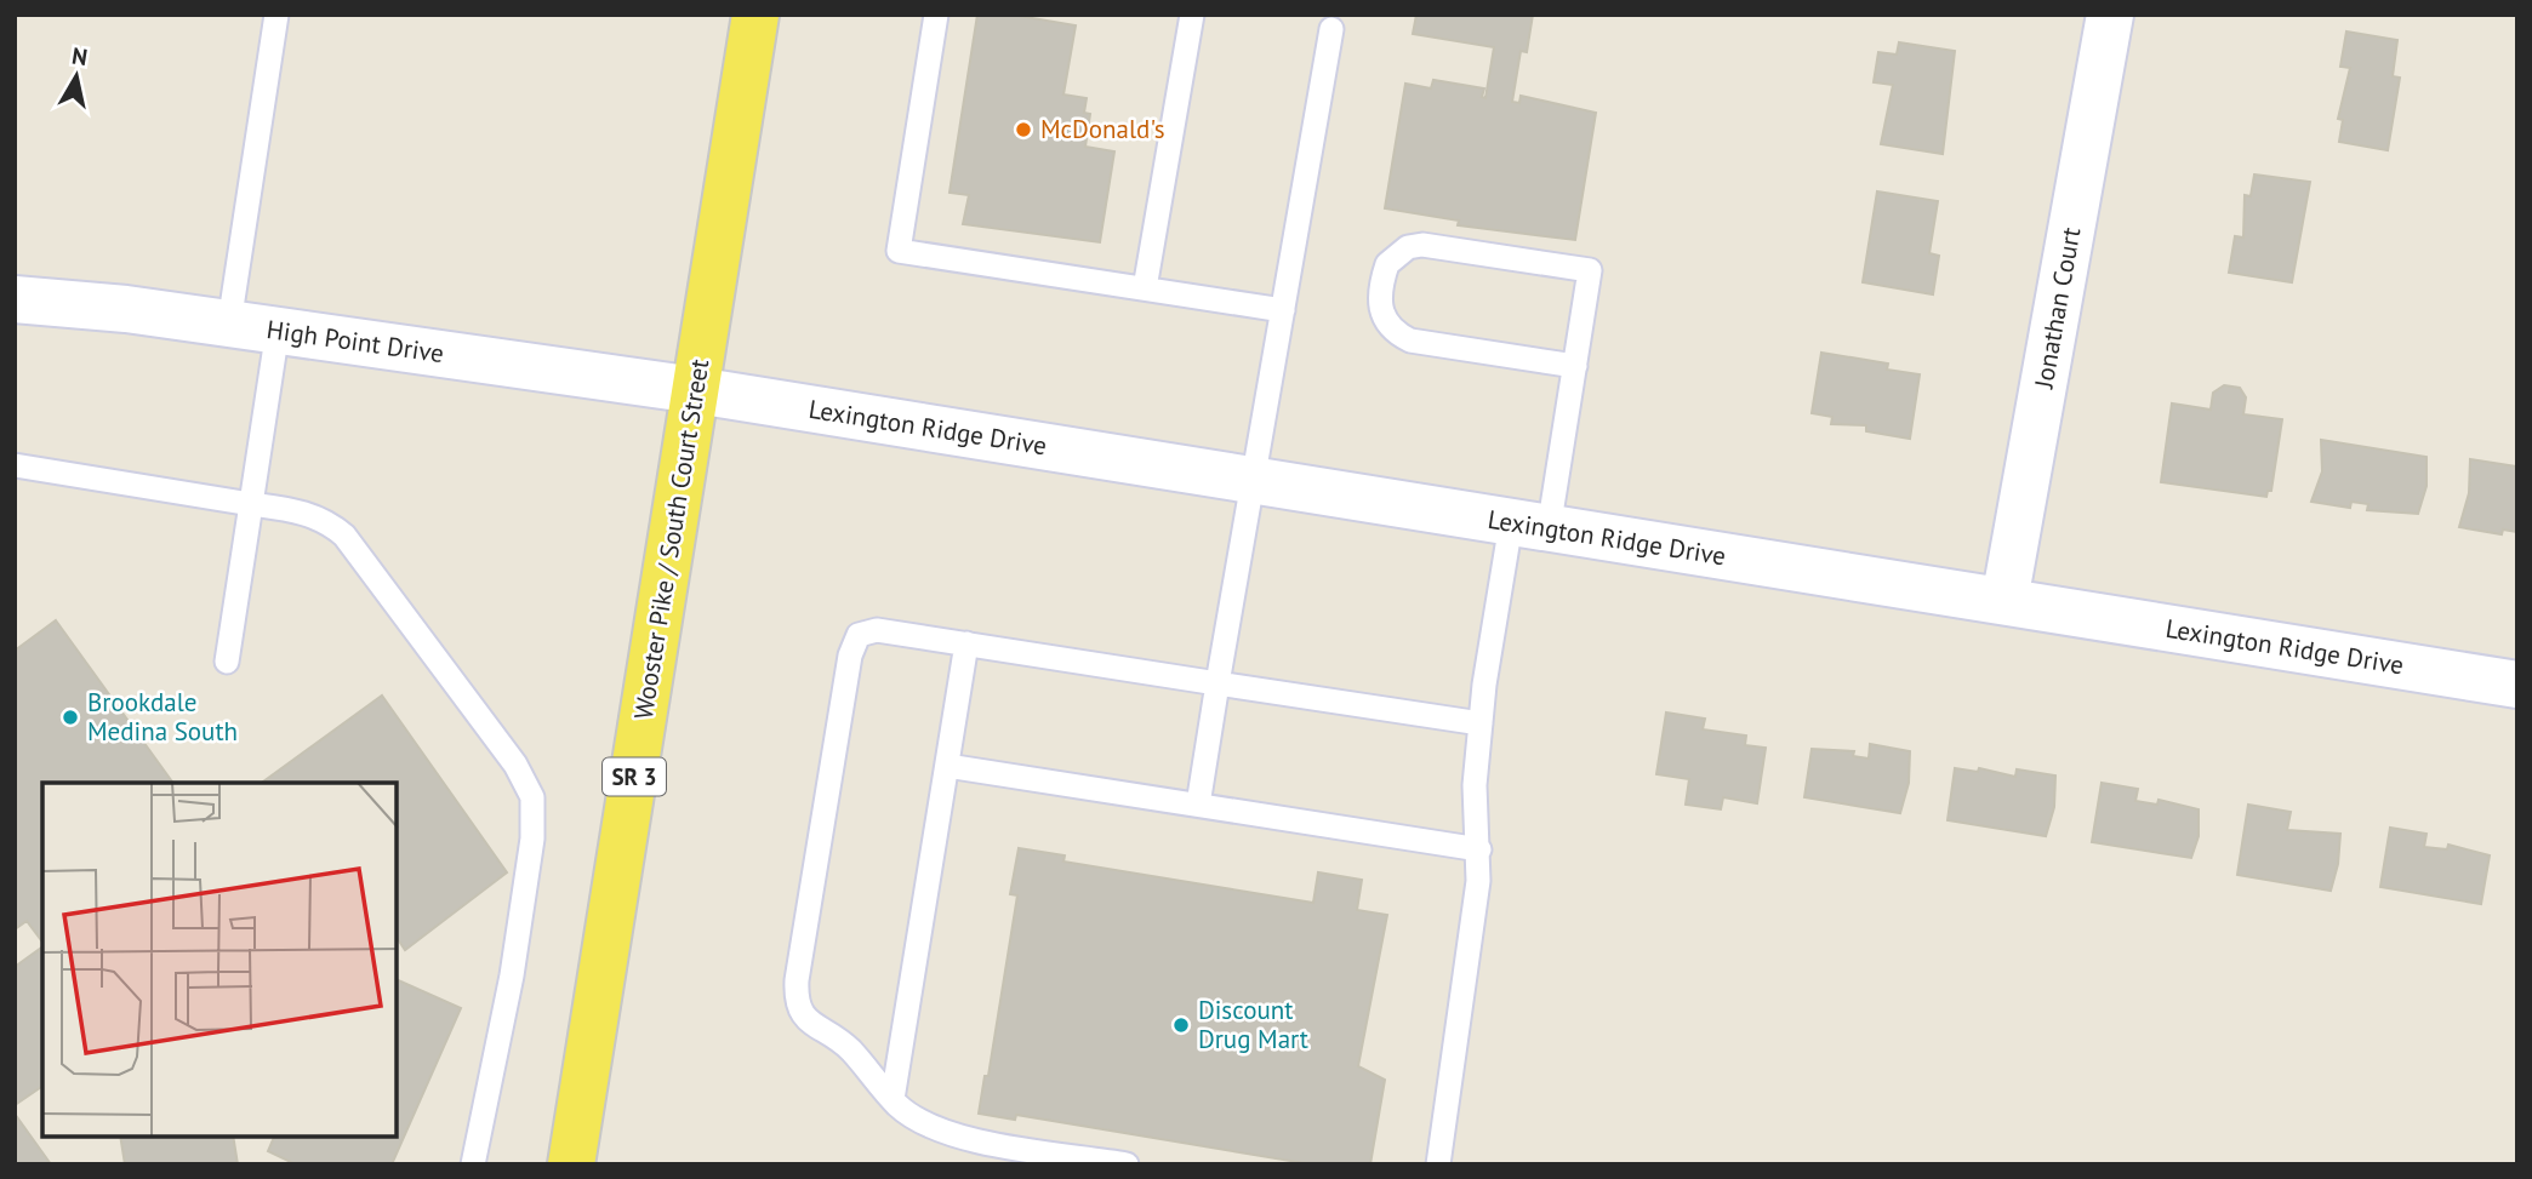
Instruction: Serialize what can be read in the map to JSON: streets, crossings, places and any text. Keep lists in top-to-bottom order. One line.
{"streets":{"main road":["Wooster Pike / South Court Street","SR 3"],"street":["Jonathan Court","High Point Drive","Lexington Ridge Drive"]},"crossings":[["Jonathan Court","Lexington Ridge Drive"],["High Point Drive","Lexington Ridge Drive"],["High Point Drive","Wooster Pike / South Court Street"],["Lexington Ridge Drive","Wooster Pike / South Court Street"]],"places":["McDonald's","Brookdale Medina South","Discount Drug Mart"],"north":"top"}
